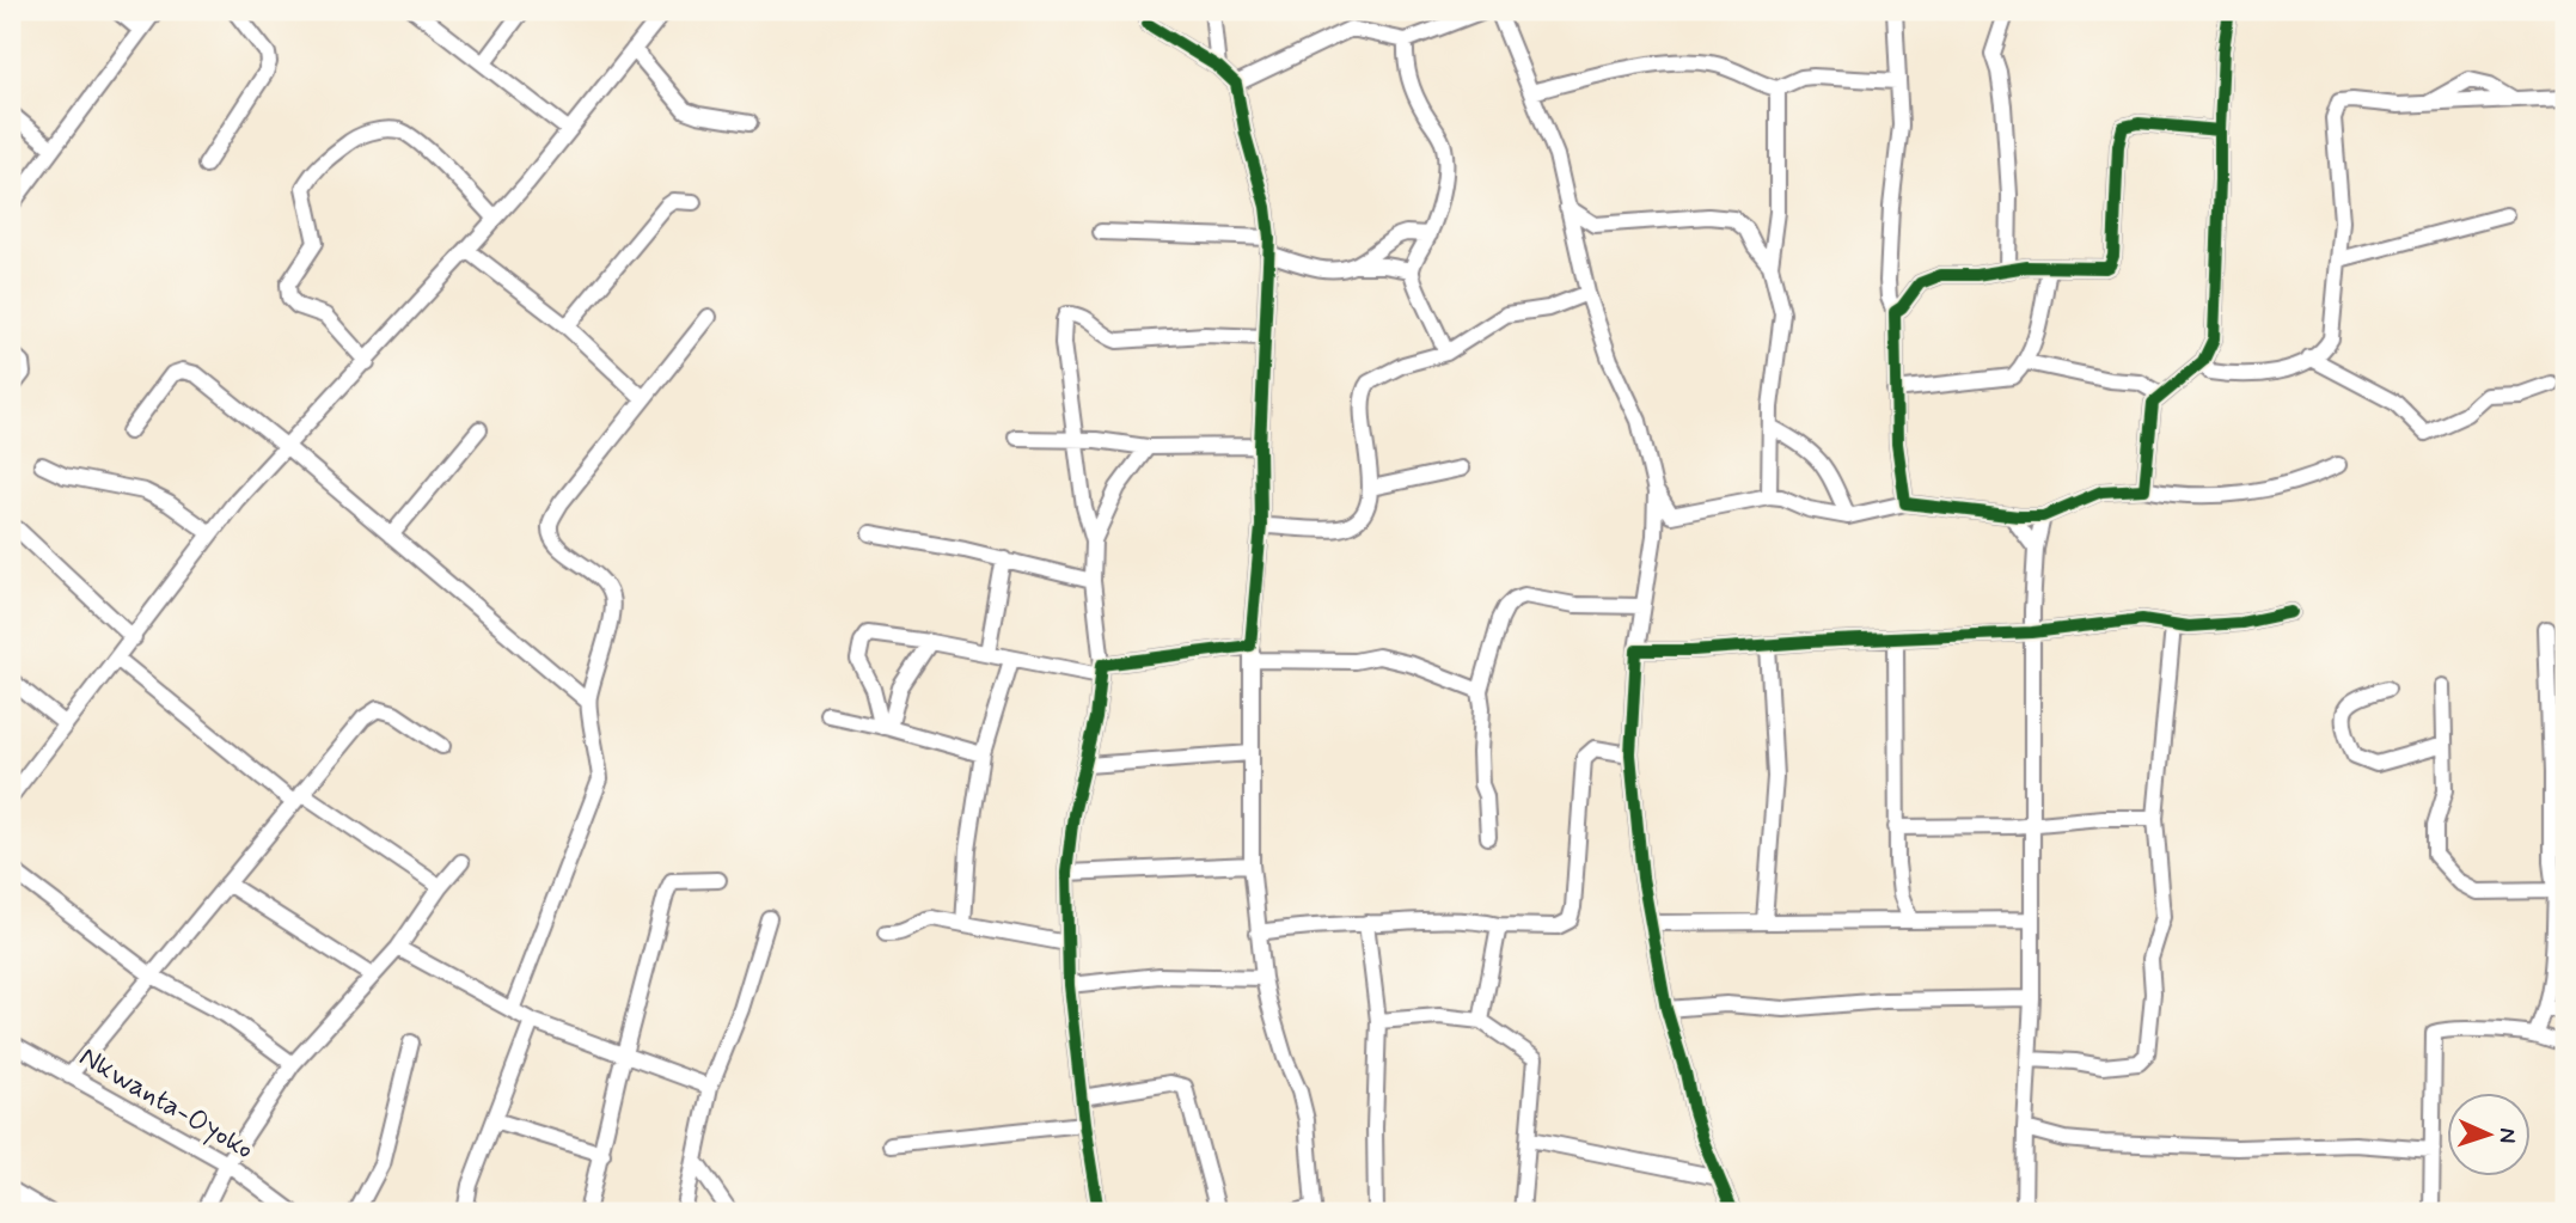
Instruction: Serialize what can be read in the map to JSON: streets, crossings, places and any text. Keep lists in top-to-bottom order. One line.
{"streets":{"street":["Nkwanta-Oyoko"]},"north":"right"}
